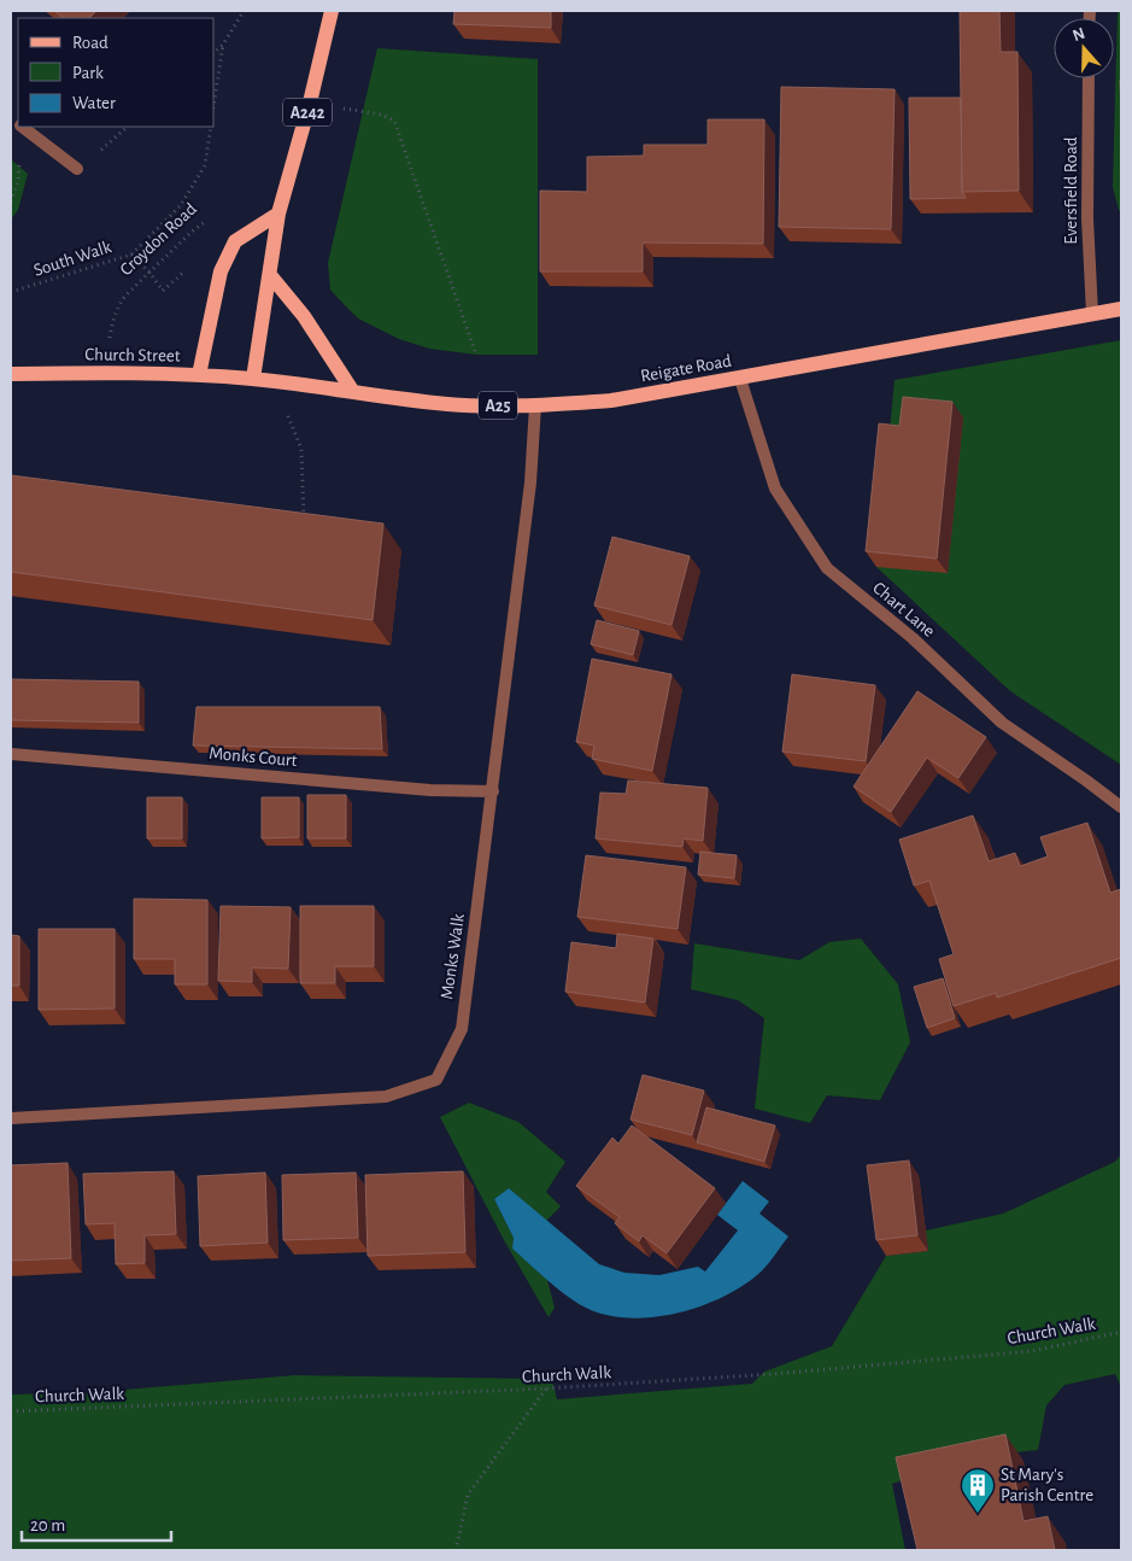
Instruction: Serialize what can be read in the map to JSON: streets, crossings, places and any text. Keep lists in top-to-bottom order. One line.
{"streets":{"main road":["A242","Church Street","Reigate Road","A25"],"street":["Eversfield Road","Chart Lane","Monks Court","Monks Walk"],"path":["Croydon Road","South Walk","Church Walk"]},"crossings":[["A242","Church Street"],["A242","Reigate Road"],["Eversfield Road","Reigate Road"],["Croydon Road","Church Street"],["Church Street","Reigate Road"],["Reigate Road","Chart Lane"],["Reigate Road","Monks Walk"],["Monks Court","Monks Walk"]],"places":{"building":["St Mary's Parish Centre"]},"legend":["Road","Park","Water"],"scale_bar":"20 m","north":"top"}
